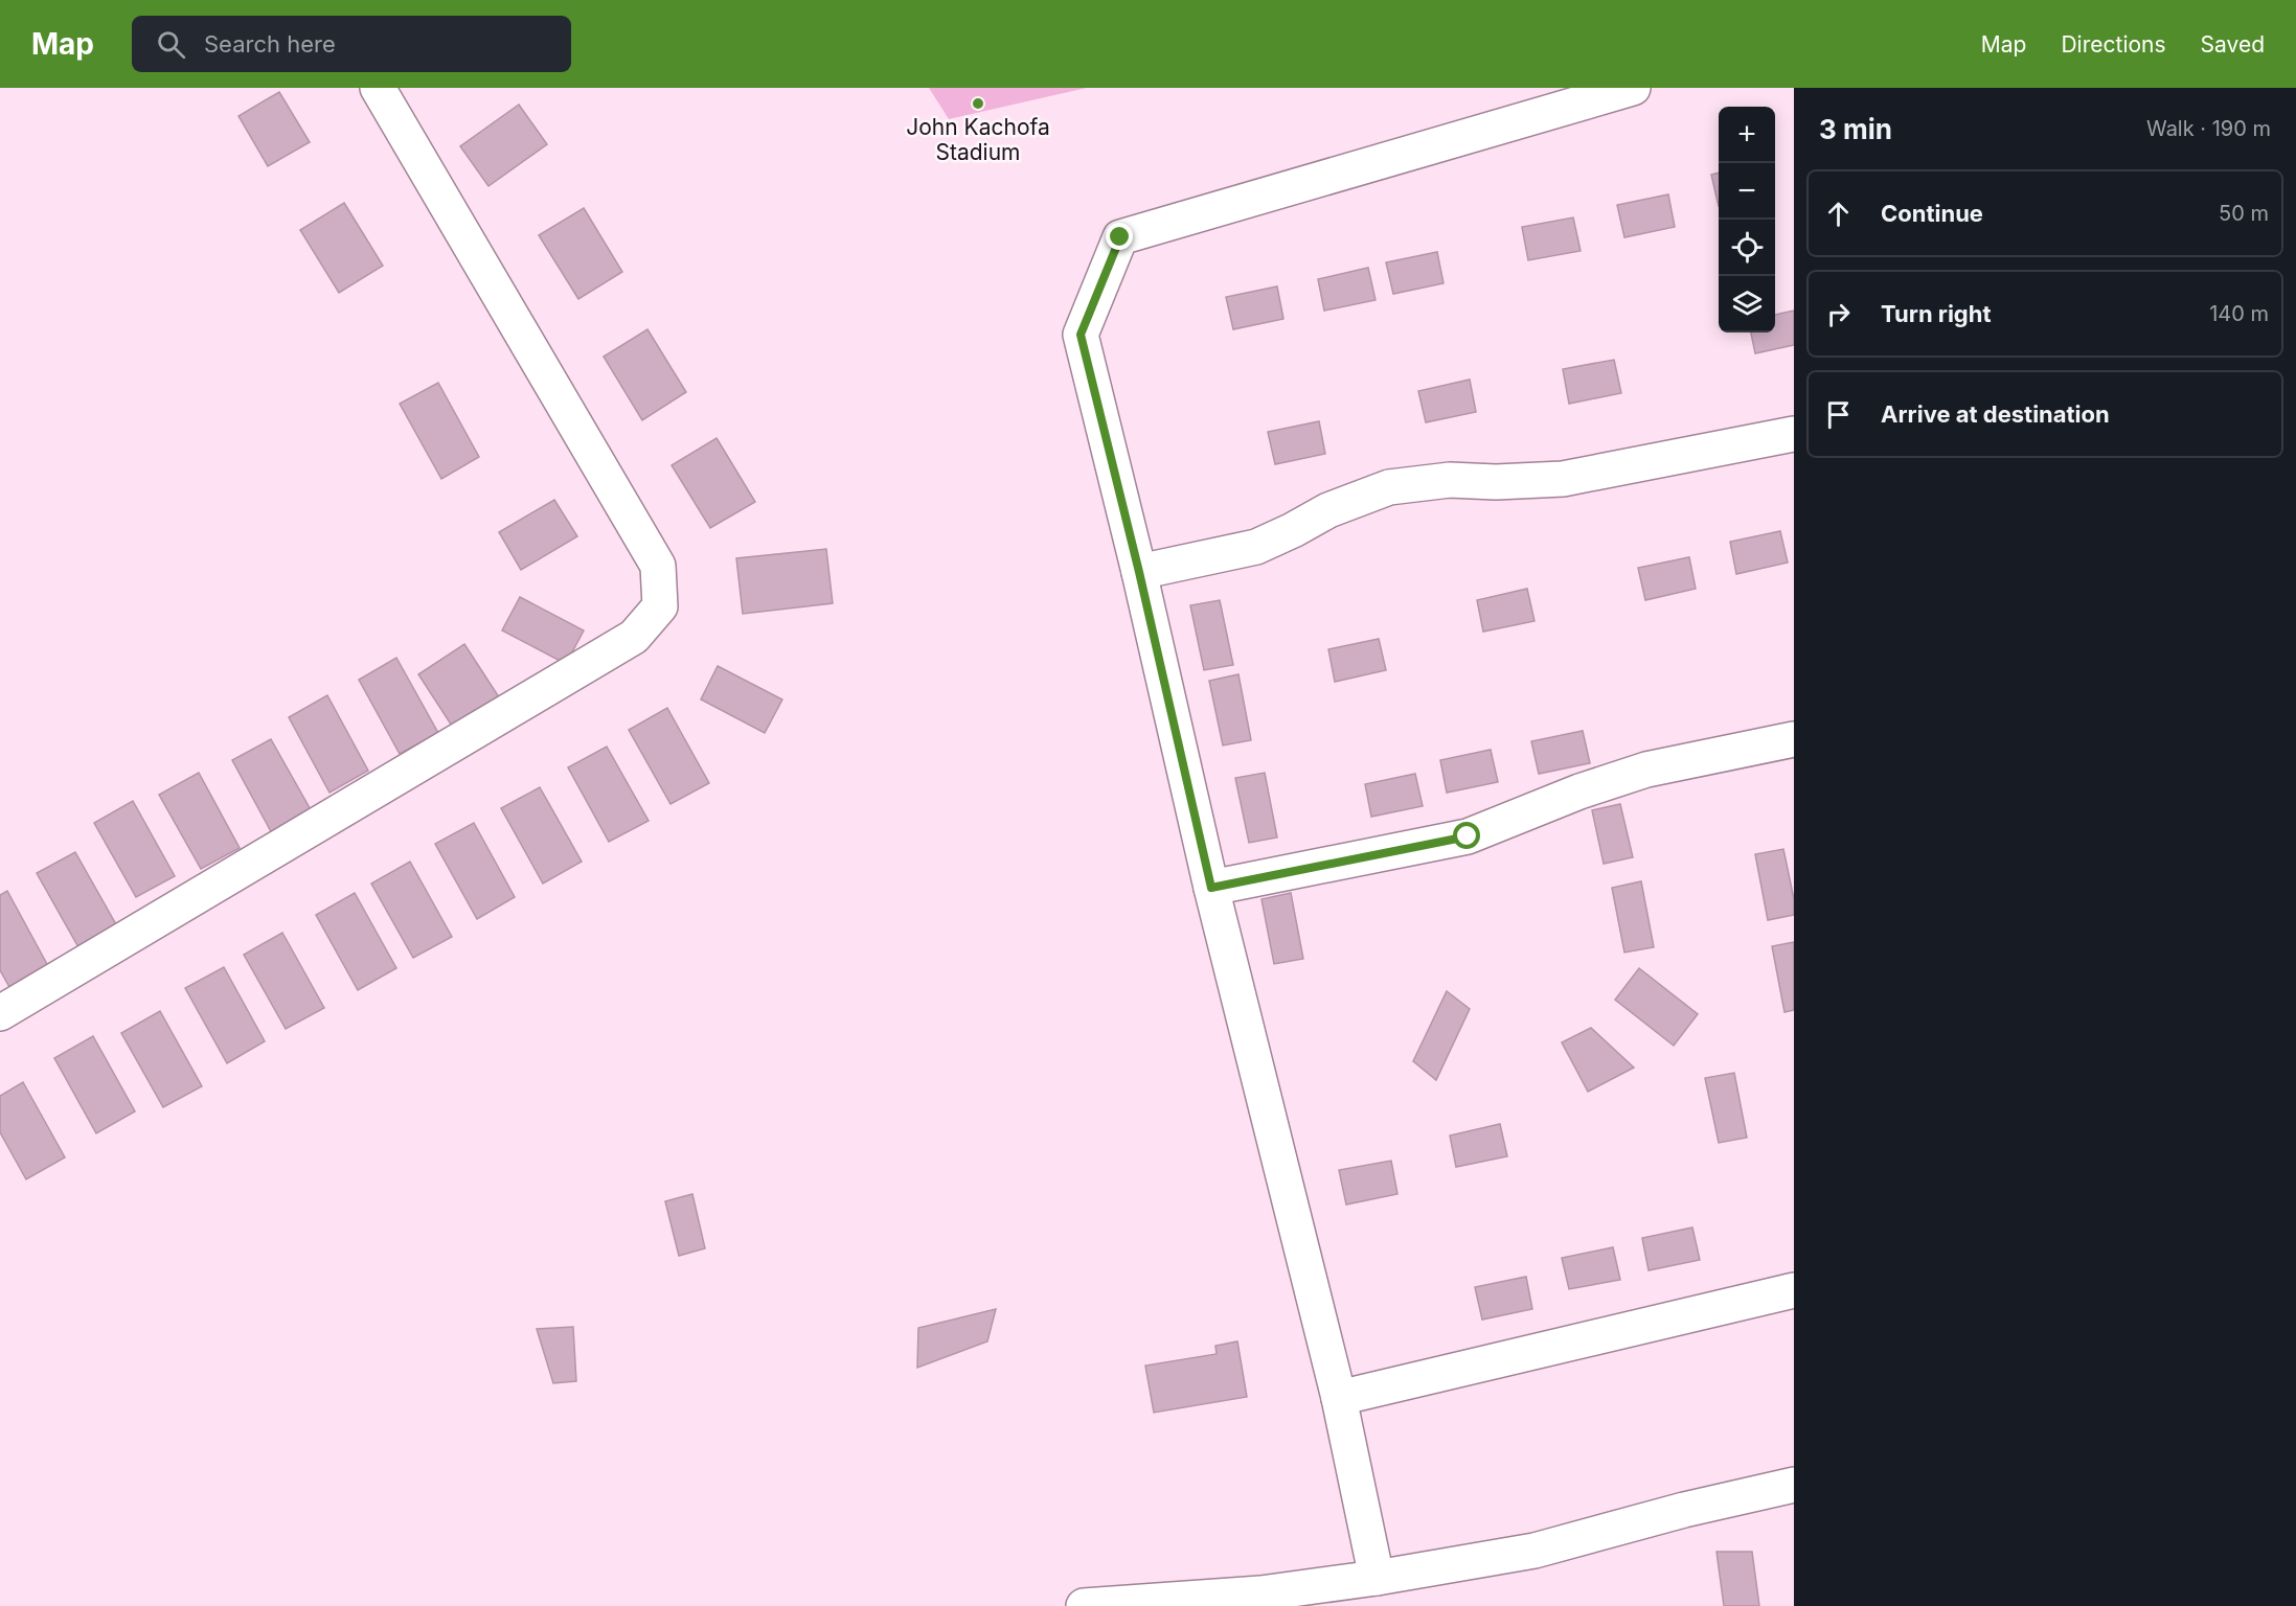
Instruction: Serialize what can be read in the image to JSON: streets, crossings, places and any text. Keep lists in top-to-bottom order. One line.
{"places":["John Kachofa Stadium"],"page":{"header":"Map","search":"Search here","nav":["Map","Directions","Saved"],"heading":["3 min","Walk · 190 m"],"map_buttons":["+","−"],"list":[["Continue","50 m"],["Turn right","140 m"],"Arrive at destination"]}}
